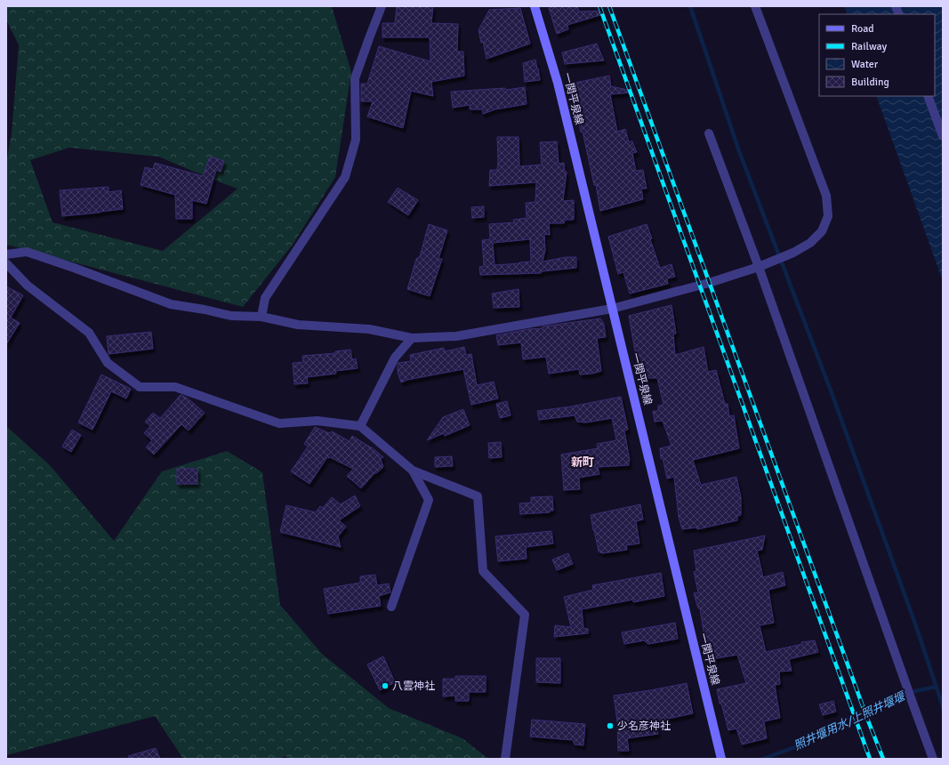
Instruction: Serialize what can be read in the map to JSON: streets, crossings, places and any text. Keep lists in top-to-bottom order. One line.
{"streets":{"main road":["一関平泉線"]},"districts":["新町"],"water":["照井堰用水/上照井堰堰"],"places":["八雲神社","少名彦神社"],"legend":["Road","Railway","Water","Building"]}
